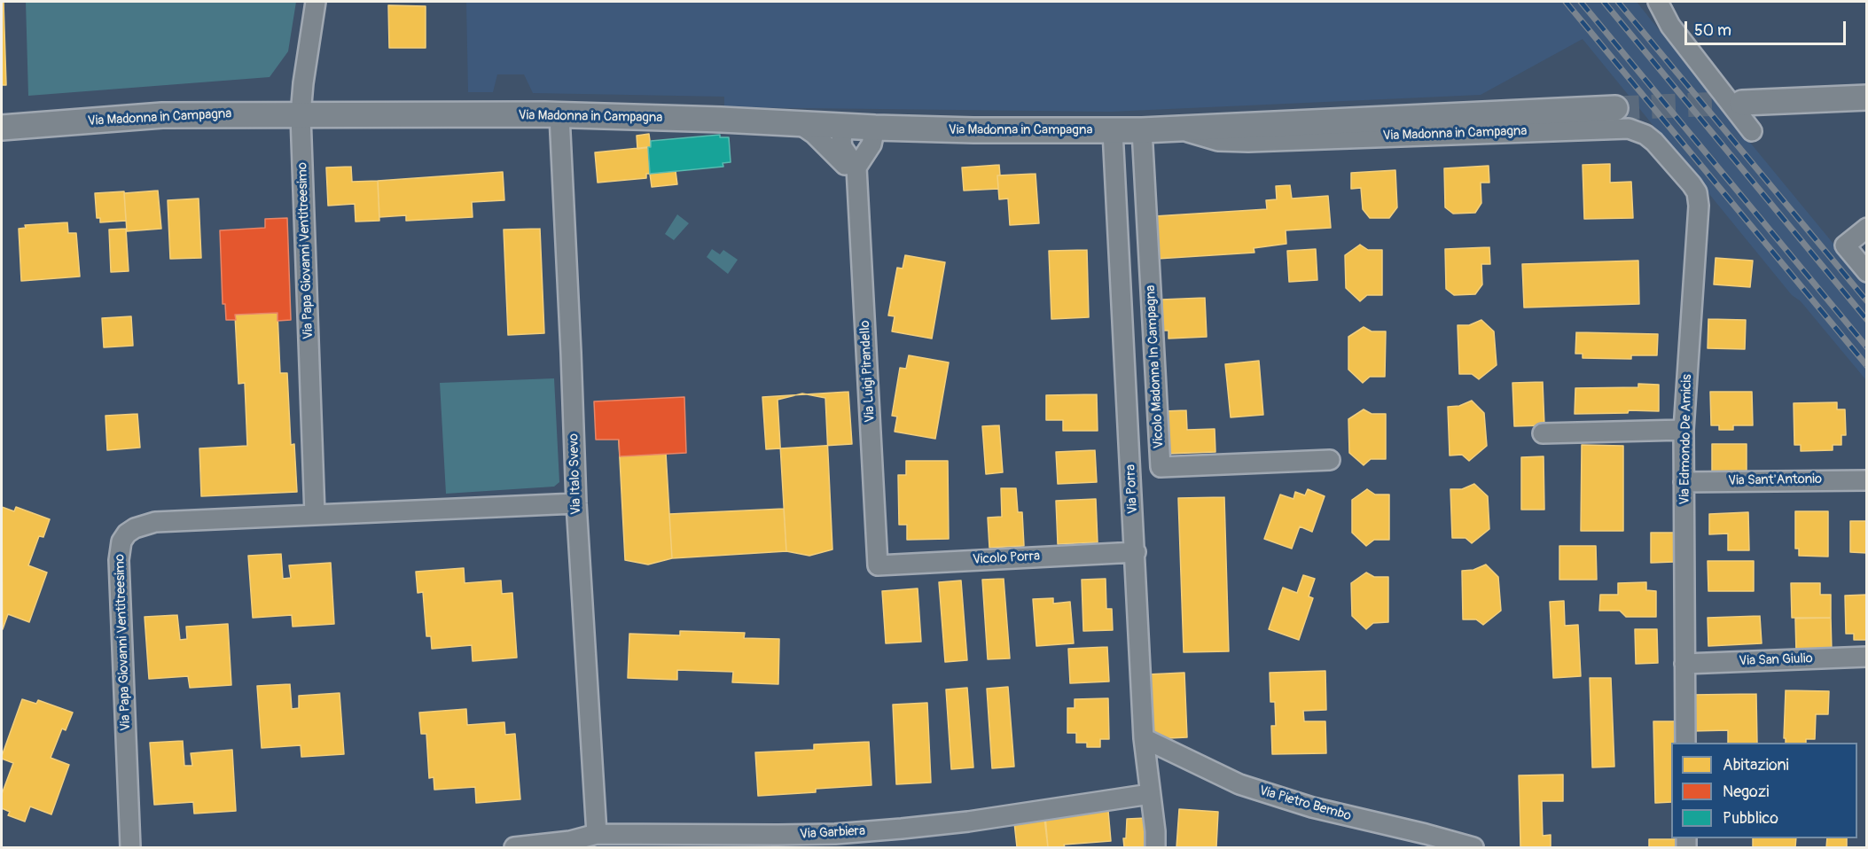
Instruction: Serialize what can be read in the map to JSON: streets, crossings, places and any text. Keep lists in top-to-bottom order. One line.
{"streets":{"street":["Via Madonna in Campagna","Via Papa Giovanni Ventitreesimo","Vicolo Madonna In Campagna","Via Luigi Pirandello","Via Edmondo De Amicis","Via Italo Svevo","Via Sant'Antonio","Via Porra","Vicolo Porra","Via San Giulio","Via Pietro Bembo","Via Garbiera"]},"crossings":[["Via Madonna in Campagna","Via Papa Giovanni Ventitreesimo"],["Via Madonna in Campagna","Vicolo Madonna In Campagna"],["Via Madonna in Campagna","Via Luigi Pirandello"],["Via Madonna in Campagna","Via Edmondo De Amicis"],["Via Madonna in Campagna","Via Italo Svevo"],["Via Madonna in Campagna","Via Porra"],["Via Papa Giovanni Ventitreesimo","Via Italo Svevo"],["Via Luigi Pirandello","Vicolo Porra"],["Via Edmondo De Amicis","Via Sant'Antonio"],["Via Edmondo De Amicis","Via San Giulio"],["Via Italo Svevo","Via Garbiera"],["Via Porra","Vicolo Porra"],["Via Porra","Via Pietro Bembo"],["Via Porra","Via Garbiera"]],"legend":["Abitazioni","Negozi","Pubblico"],"scale_bar":"50 m"}
